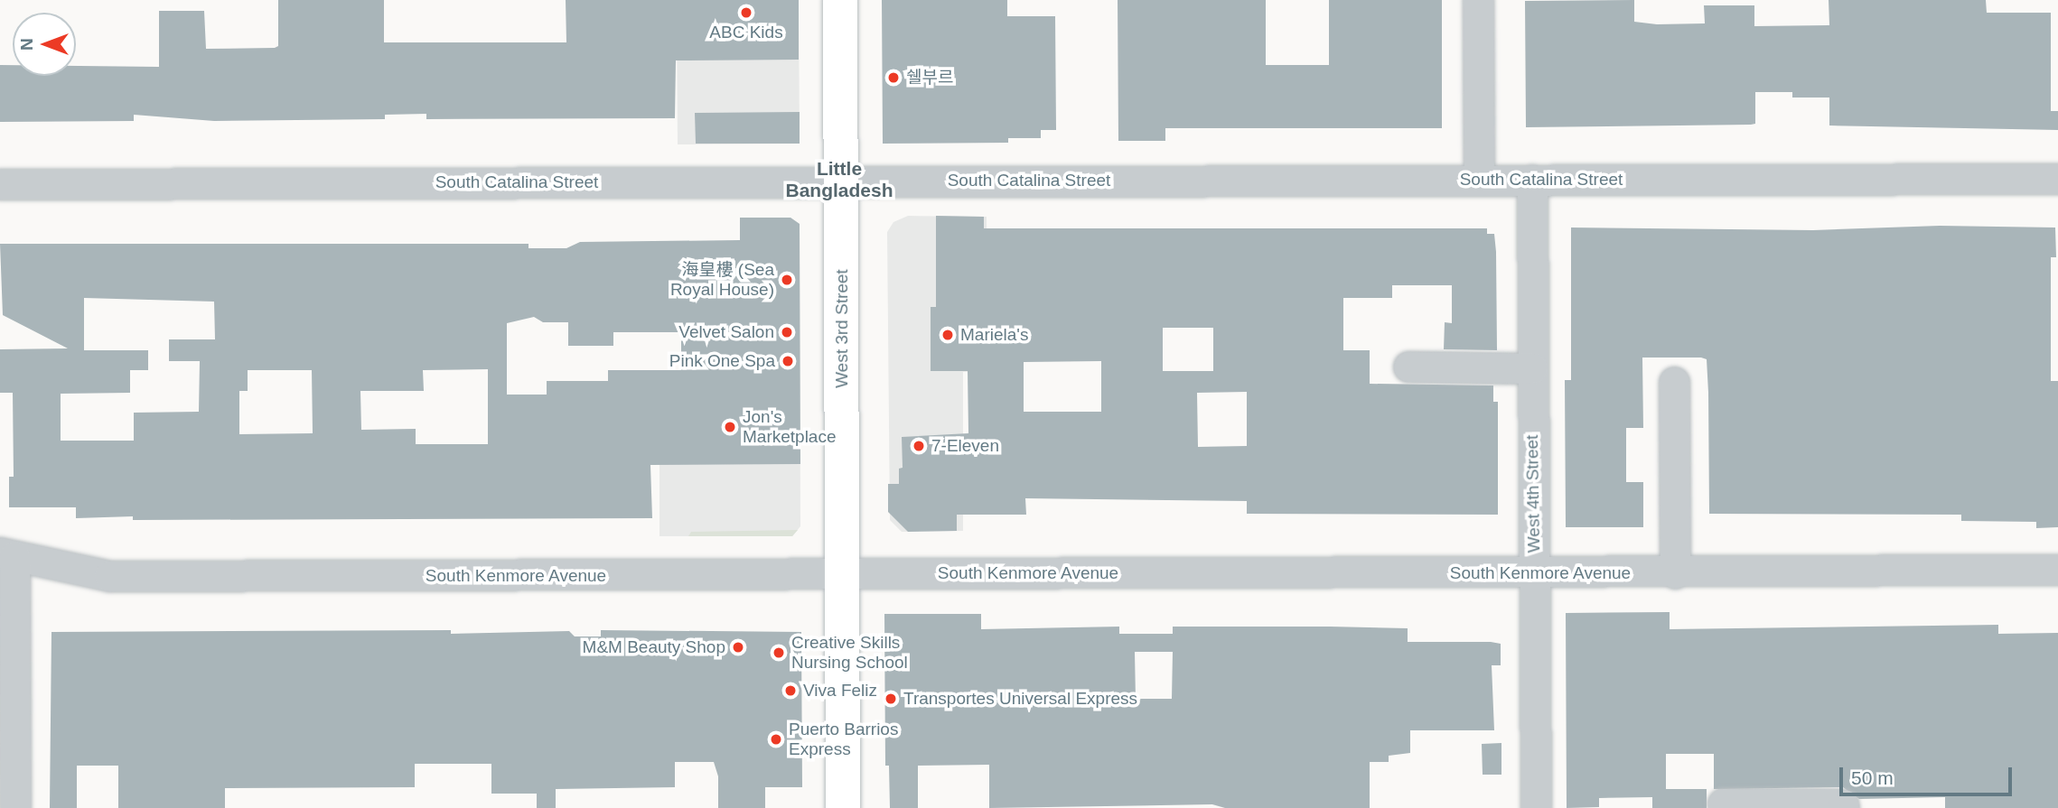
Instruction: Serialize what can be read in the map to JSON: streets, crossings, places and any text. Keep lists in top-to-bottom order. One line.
{"streets":{"main road":["West 3rd Street"],"street":["South Catalina Street","West 4th Street","South Kenmore Avenue"]},"crossings":[["South Catalina Street","West 3rd Street"],["South Catalina Street","West 4th Street"],["West 3rd Street","South Kenmore Avenue"],["West 4th Street","South Kenmore Avenue"]],"districts":["Little Bangladesh"],"places":["ABC Kids","쉘부르","海皇樓 (Sea Royal House)","Velvet Salon","Mariela's","Pink One Spa","Jon's Marketplace","7-Eleven","M&M Beauty Shop","Creative Skills Nursing School","Viva Feliz","Transportes Universal Express","Puerto Barrios Express"],"scale_bar":"50 m","north":"left"}
